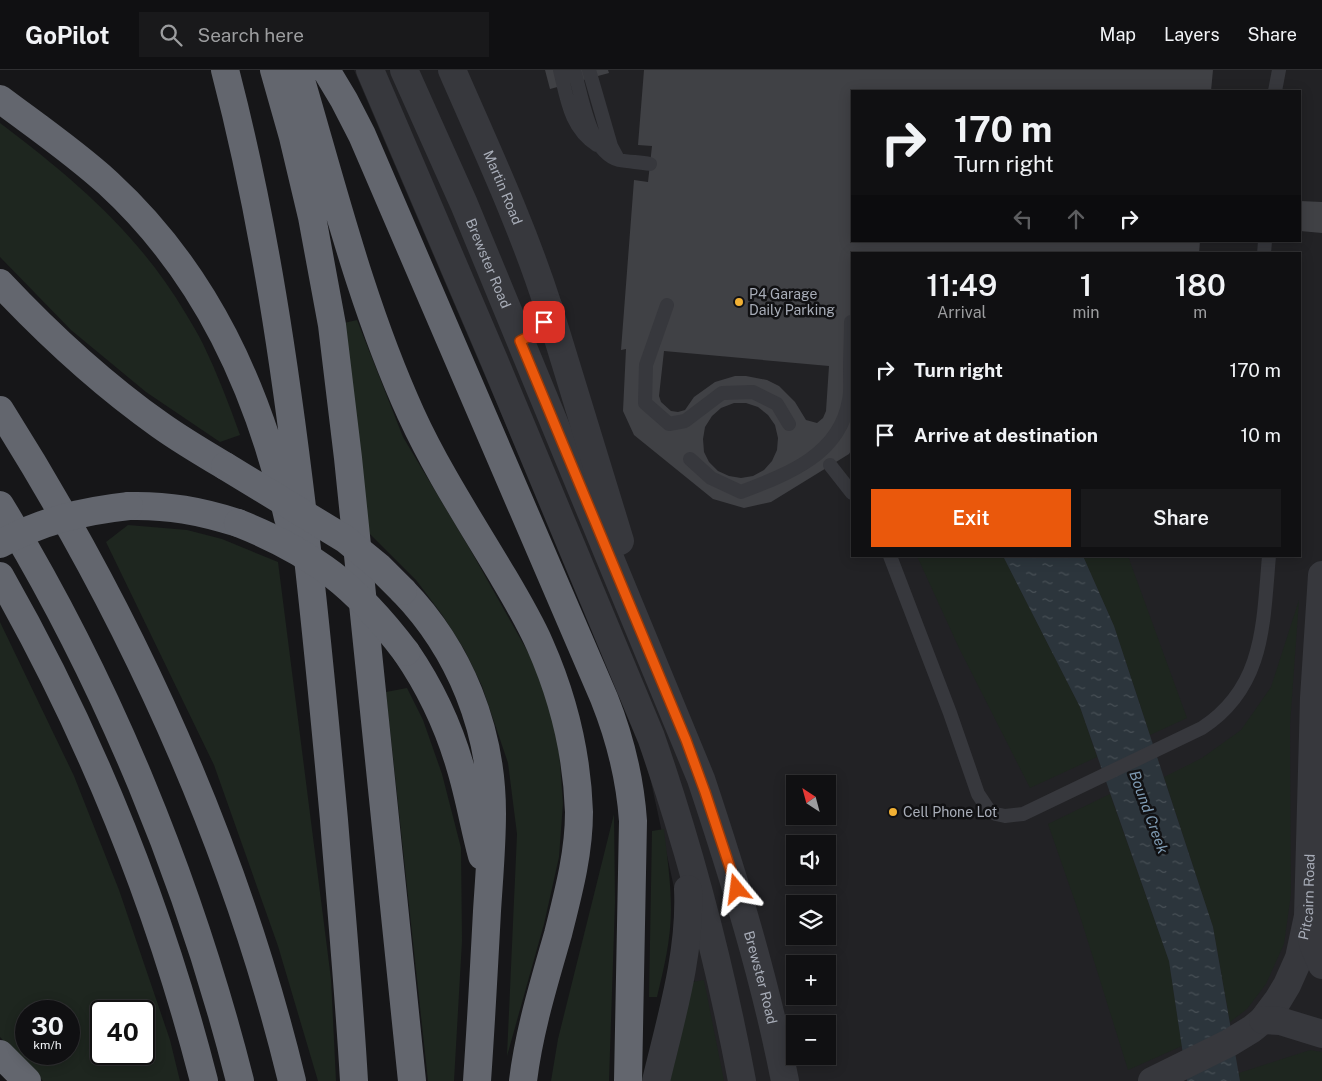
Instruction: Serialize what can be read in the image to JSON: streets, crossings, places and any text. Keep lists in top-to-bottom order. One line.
{"streets":{"street":["Martin Road","Brewster Road","Pitcairn Road"]},"crossings":[["Martin Road","Brewster Road"]],"water":["Bound Creek"],"places":["P4 Garage Daily Parking","Cell Phone Lot"],"north":"top left","page":{"header":"GoPilot","search":"Search here","nav":["Map","Layers","Share"],"turn":["170 m","Turn right"],"eta":["11:49","Arrival","1","min","180","m"],"list":[{"name":"Turn right","value":"170 m"},{"name":"Arrive at destination","value":"10 m"}],"buttons":["Exit","Share"],"map_buttons":["+","−"],"speed":"30 km/h","limit":"40"}}
